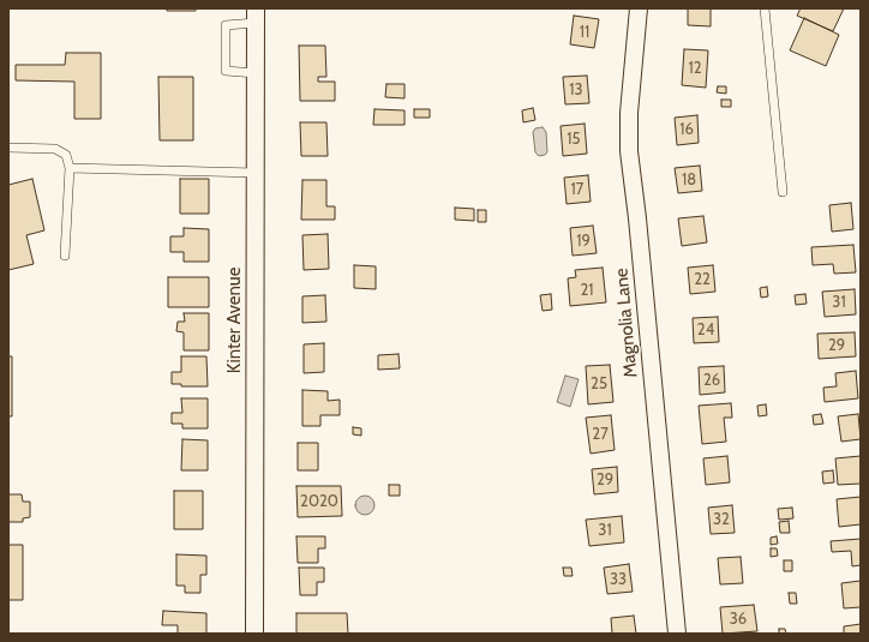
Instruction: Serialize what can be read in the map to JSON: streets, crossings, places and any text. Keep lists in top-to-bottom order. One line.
{"streets":{"street":["Kinter Avenue","Magnolia Lane"]},"house_numbers":["11","12","13","16","15","18","17","19","22","21","31","24","29","26","25","27","29","2020","32","31","33","36"]}
